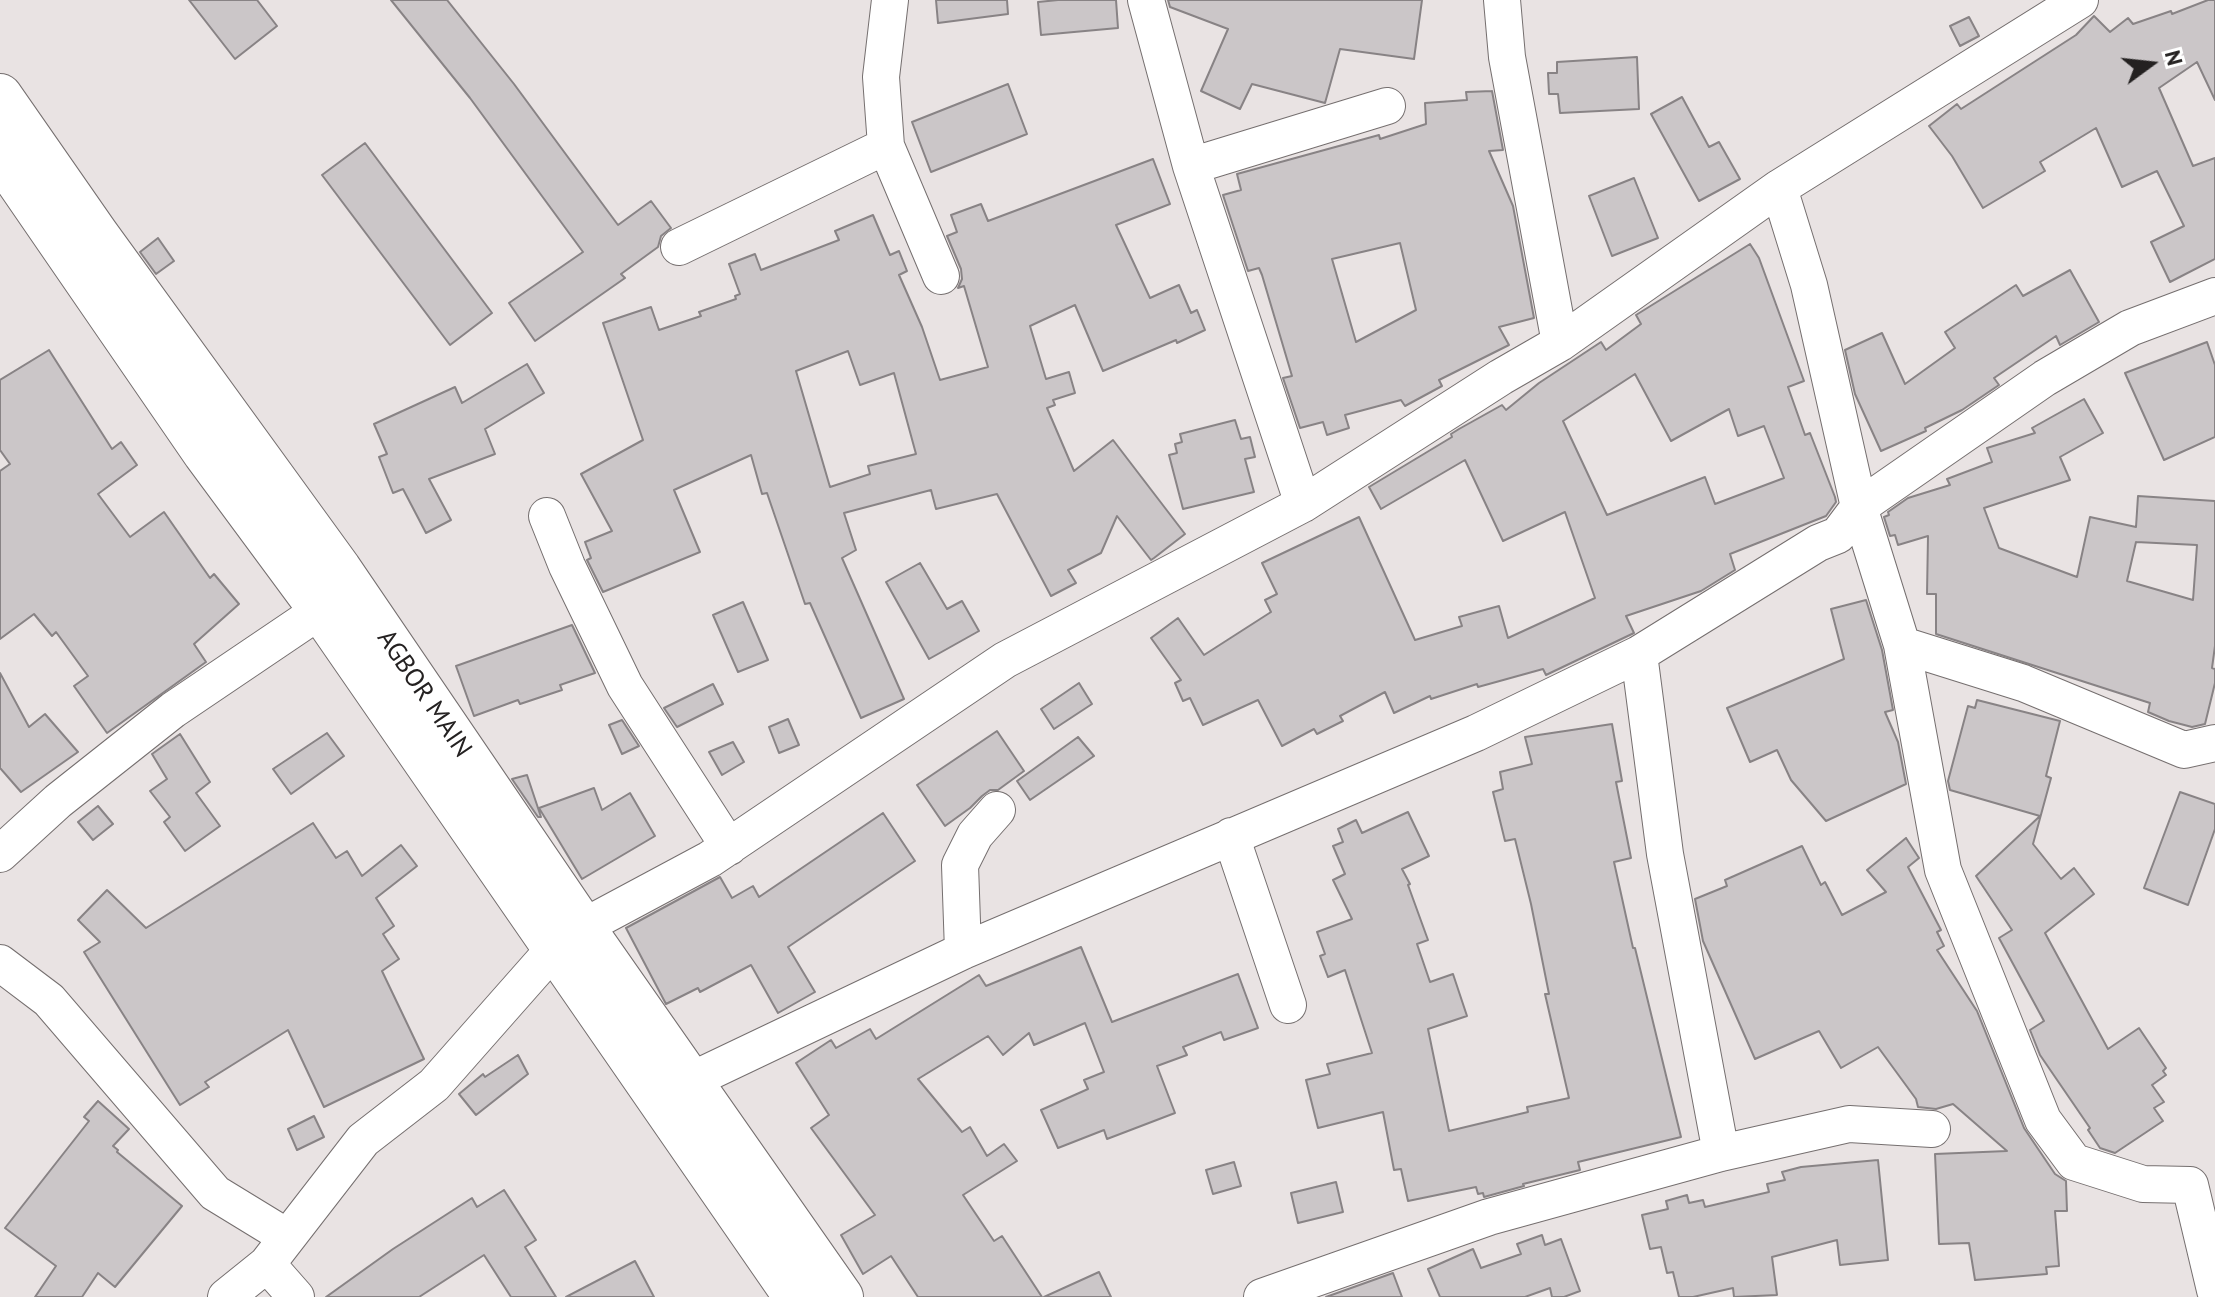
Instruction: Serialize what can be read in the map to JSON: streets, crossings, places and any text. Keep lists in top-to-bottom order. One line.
{"streets":{"main road":["AGBOR MAIN"]},"north":"right"}
